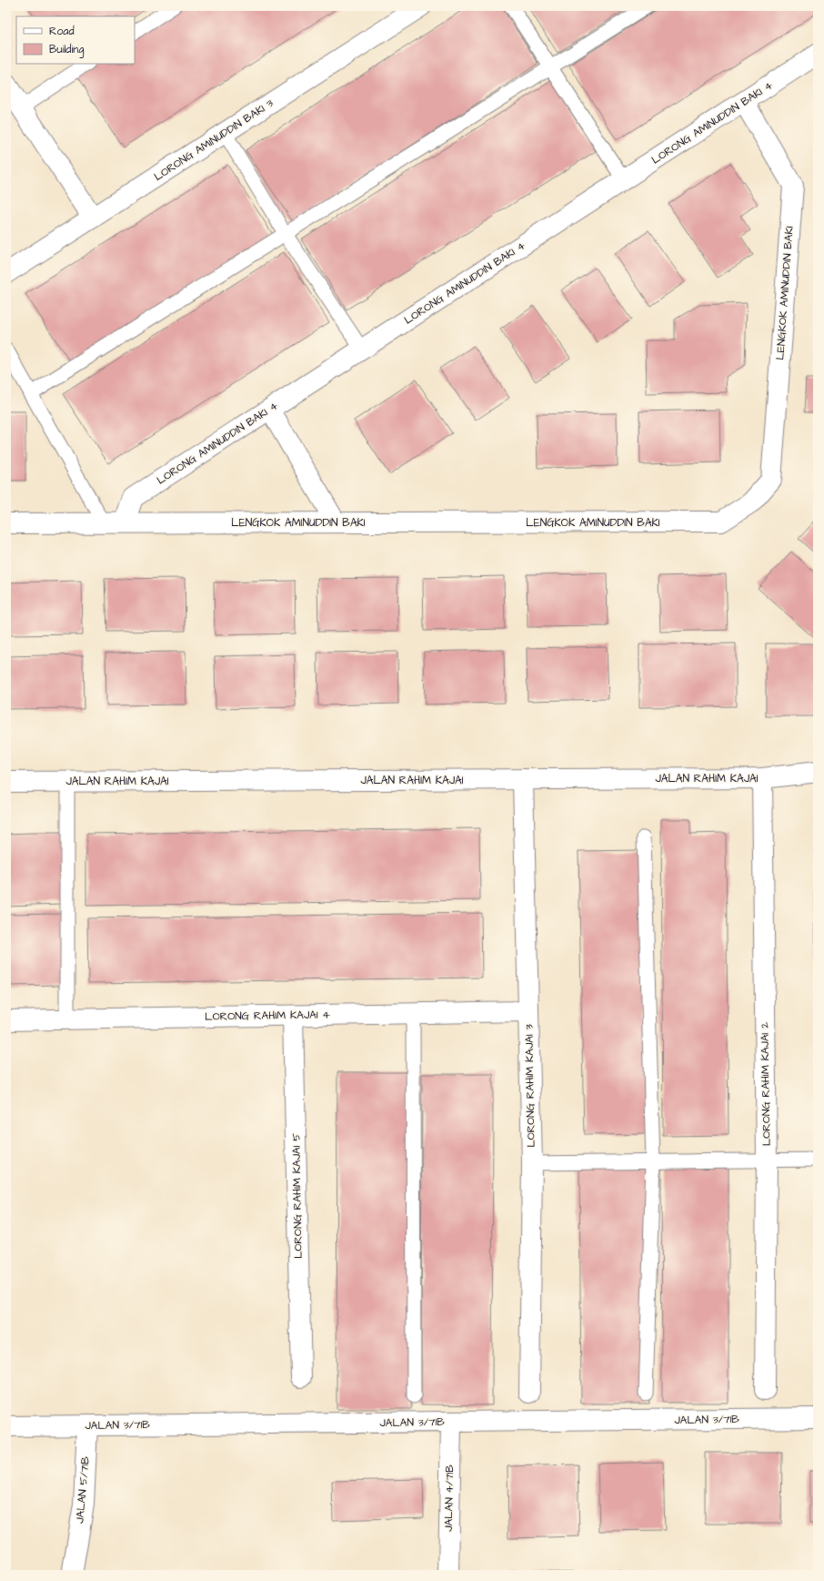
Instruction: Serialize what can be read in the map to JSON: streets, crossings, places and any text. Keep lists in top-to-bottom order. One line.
{"streets":{"street":["LORONG AMINUDDIN BAKI 4","LORONG AMINUDDIN BAKI 3","LENGKOK AMINUDDIN BAKI","JALAN RAHIM KAJAI","LORONG RAHIM KAJAI 4","LORONG RAHIM KAJAI 2","LORONG RAHIM KAJAI 3","LORONG RAHIM KAJAI 5","JALAN 3/71B","JALAN 5/71B","JALAN 4/71B"]},"crossings":[["LORONG AMINUDDIN BAKI 4","LENGKOK AMINUDDIN BAKI"],["JALAN RAHIM KAJAI","LORONG RAHIM KAJAI 2"],["JALAN RAHIM KAJAI","LORONG RAHIM KAJAI 3"],["LORONG RAHIM KAJAI 4","LORONG RAHIM KAJAI 3"],["LORONG RAHIM KAJAI 4","LORONG RAHIM KAJAI 5"],["JALAN 3/71B","JALAN 5/71B"],["JALAN 3/71B","JALAN 4/71B"]],"legend":["Road","Building"]}
